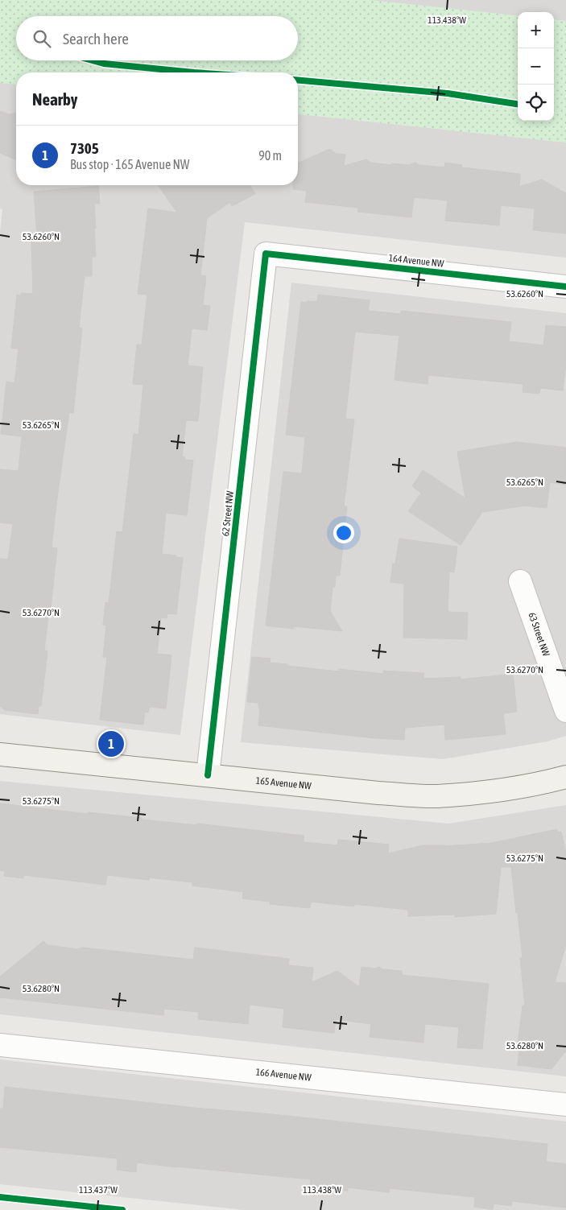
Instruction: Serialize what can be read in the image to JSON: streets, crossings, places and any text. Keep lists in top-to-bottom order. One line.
{"streets":{"street":["164 Avenue NW","62 Street NW","63 Street NW","165 Avenue NW","166 Avenue NW"]},"crossings":[["164 Avenue NW","62 Street NW"],["62 Street NW","165 Avenue NW"]],"page":{"map_buttons":["+","−"],"search":"Search here","heading":"Nearby","list":[{"mark":"1","name":"7305","note":"Bus stop · 165 Avenue NW","value":"90 m"}],"pins":"1"},"coordinates":["113.438°W","53.6260°N","53.6265°N","53.6270°N","53.6275°N","53.6280°N","113.437°W"]}
